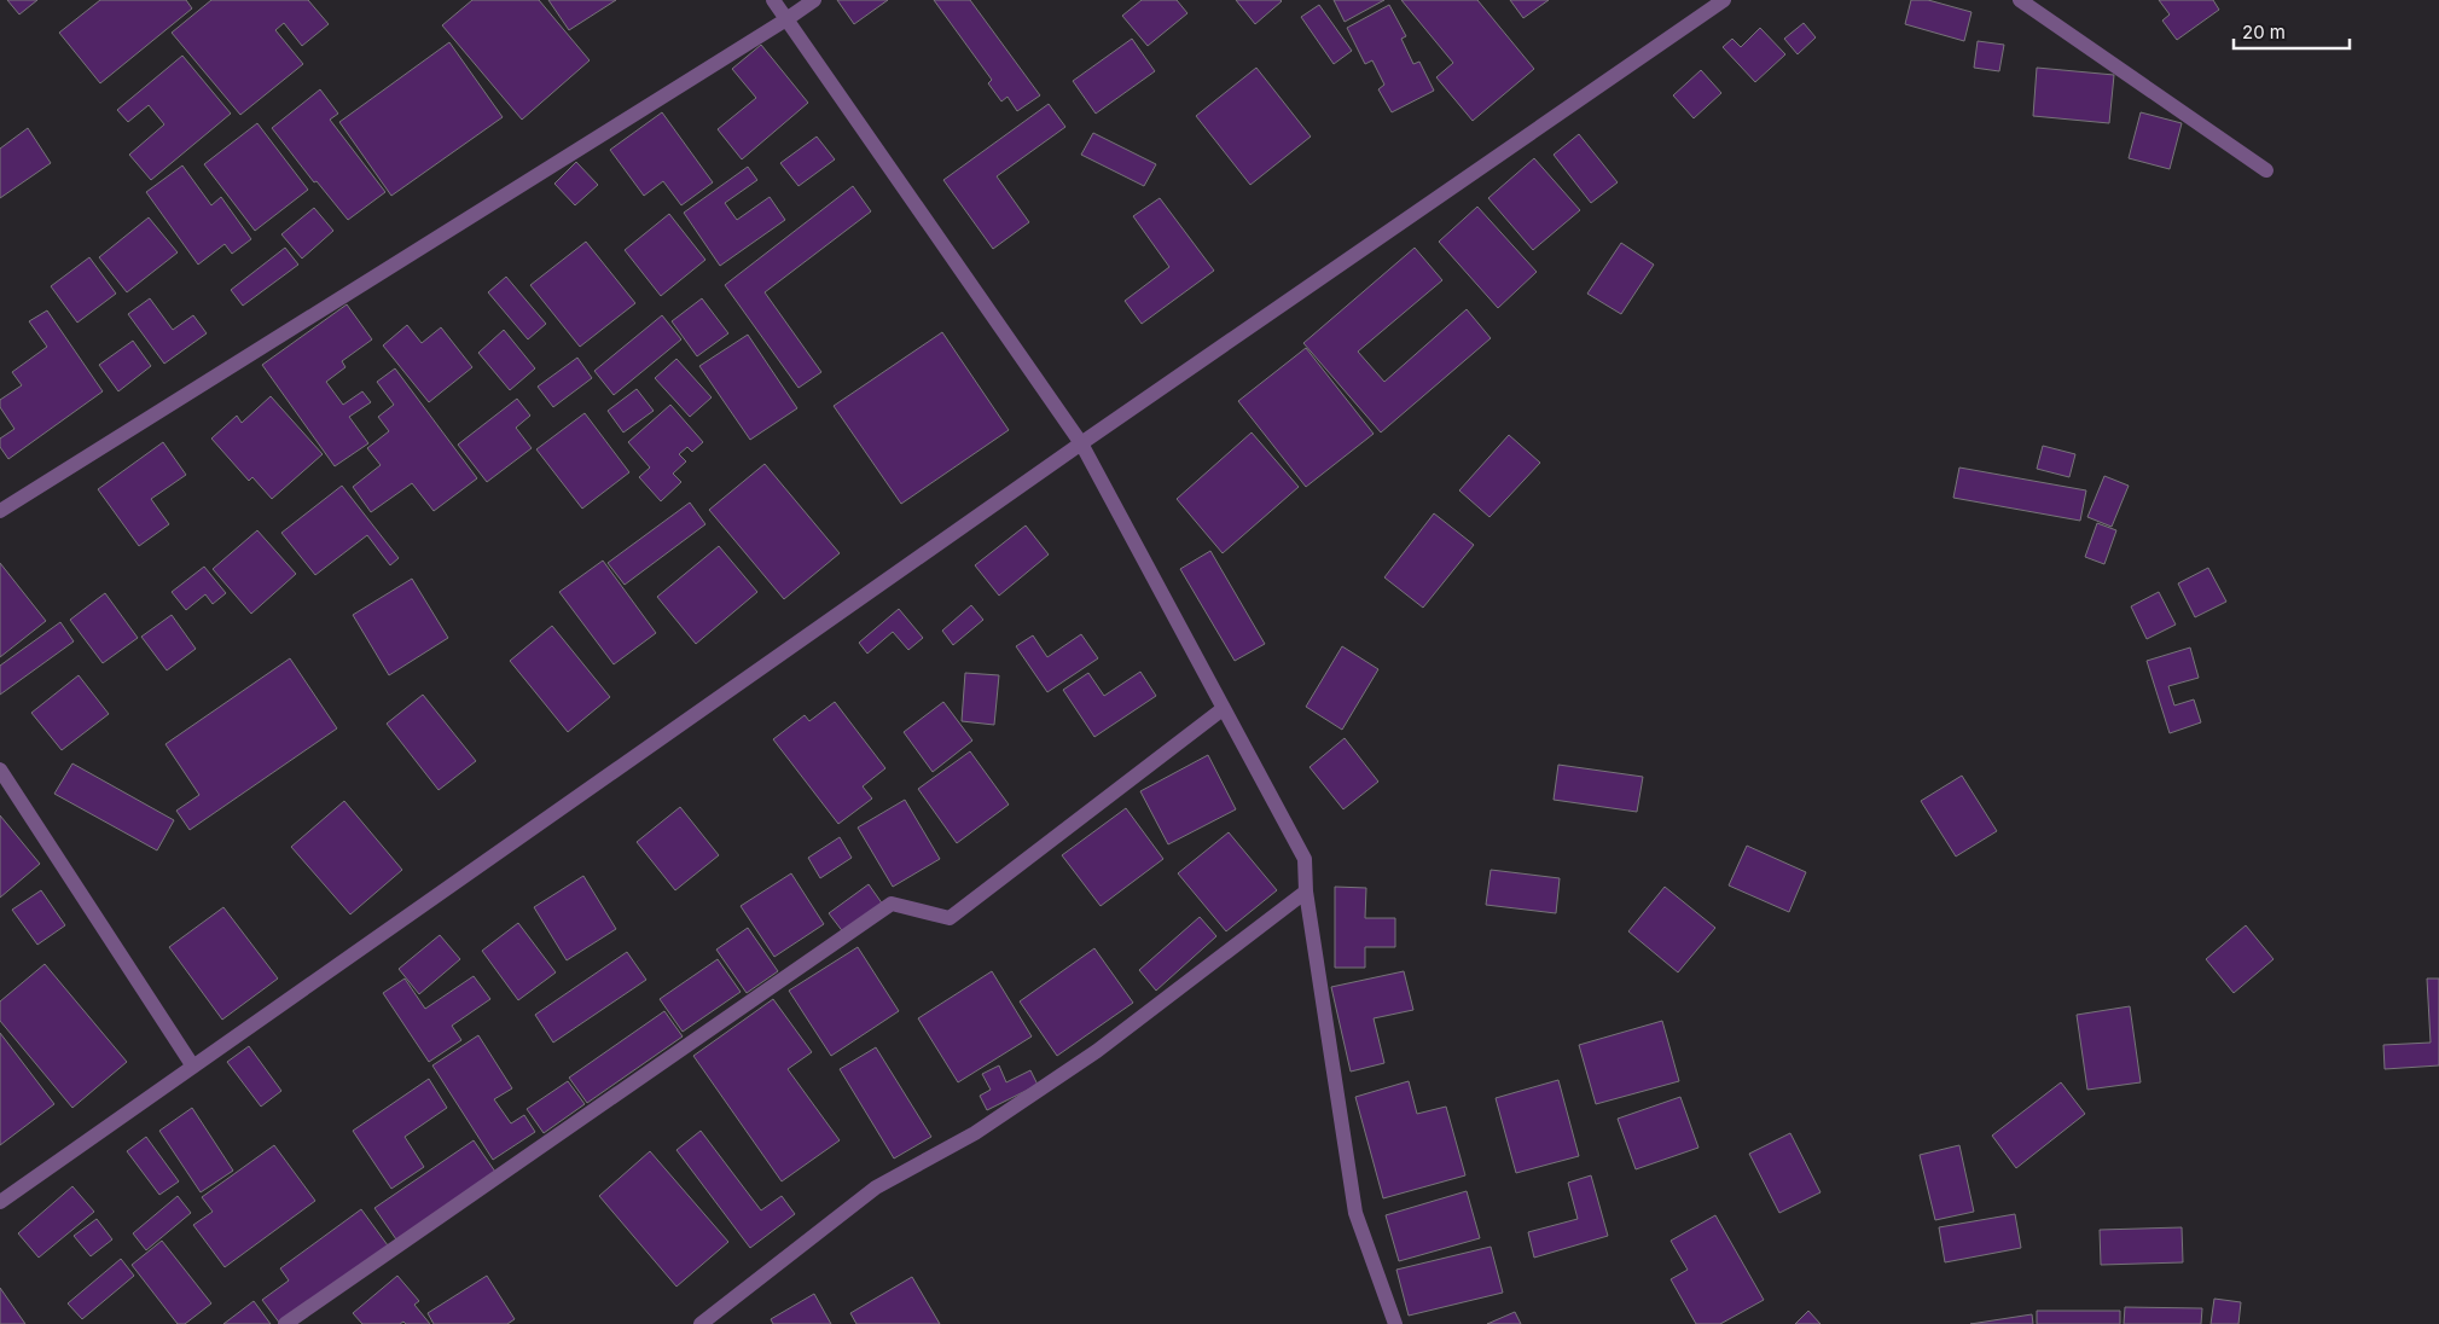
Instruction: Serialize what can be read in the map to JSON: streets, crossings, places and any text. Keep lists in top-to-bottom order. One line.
{"scale_bar":"20 m"}
